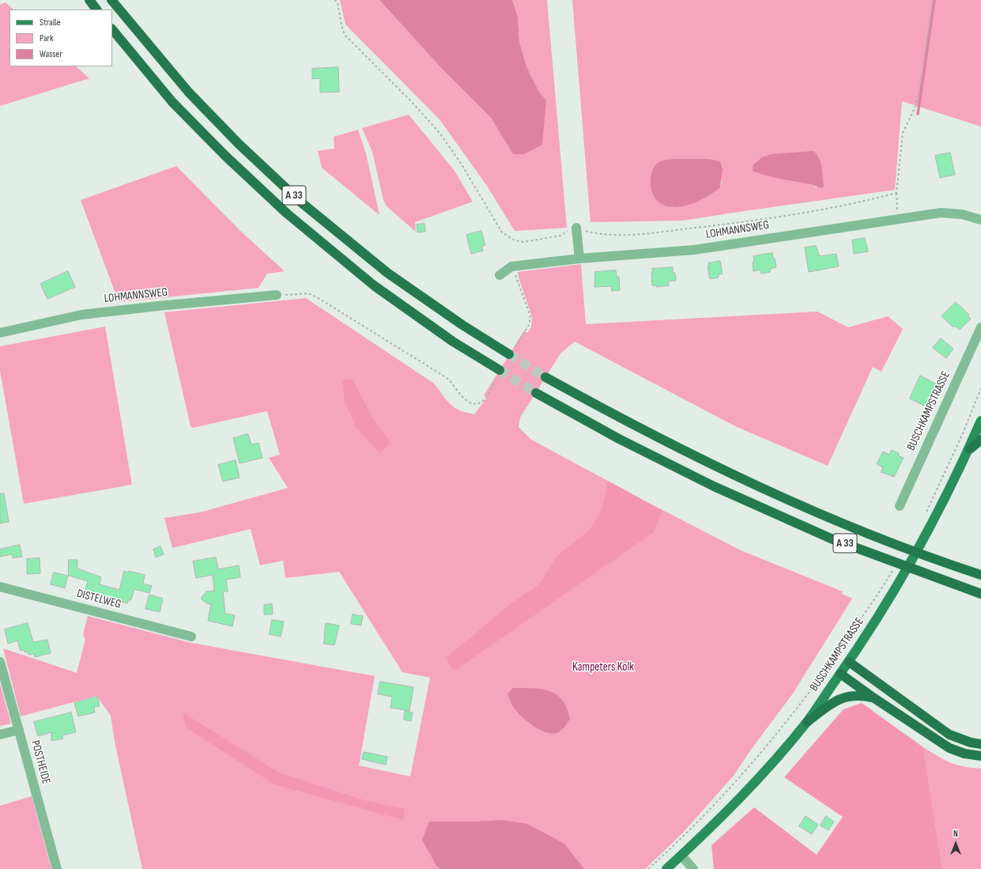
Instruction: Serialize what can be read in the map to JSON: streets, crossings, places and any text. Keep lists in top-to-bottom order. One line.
{"streets":{"highway":["A 33"],"main road":["BUSCHKAMPSTRASSE"],"street":["LOHMANNSWEG","DISTELWEG","POSTHEIDE"]},"parks":["Kampeters Kolk"],"legend":["Straße","Park","Wasser"],"north":"top"}
